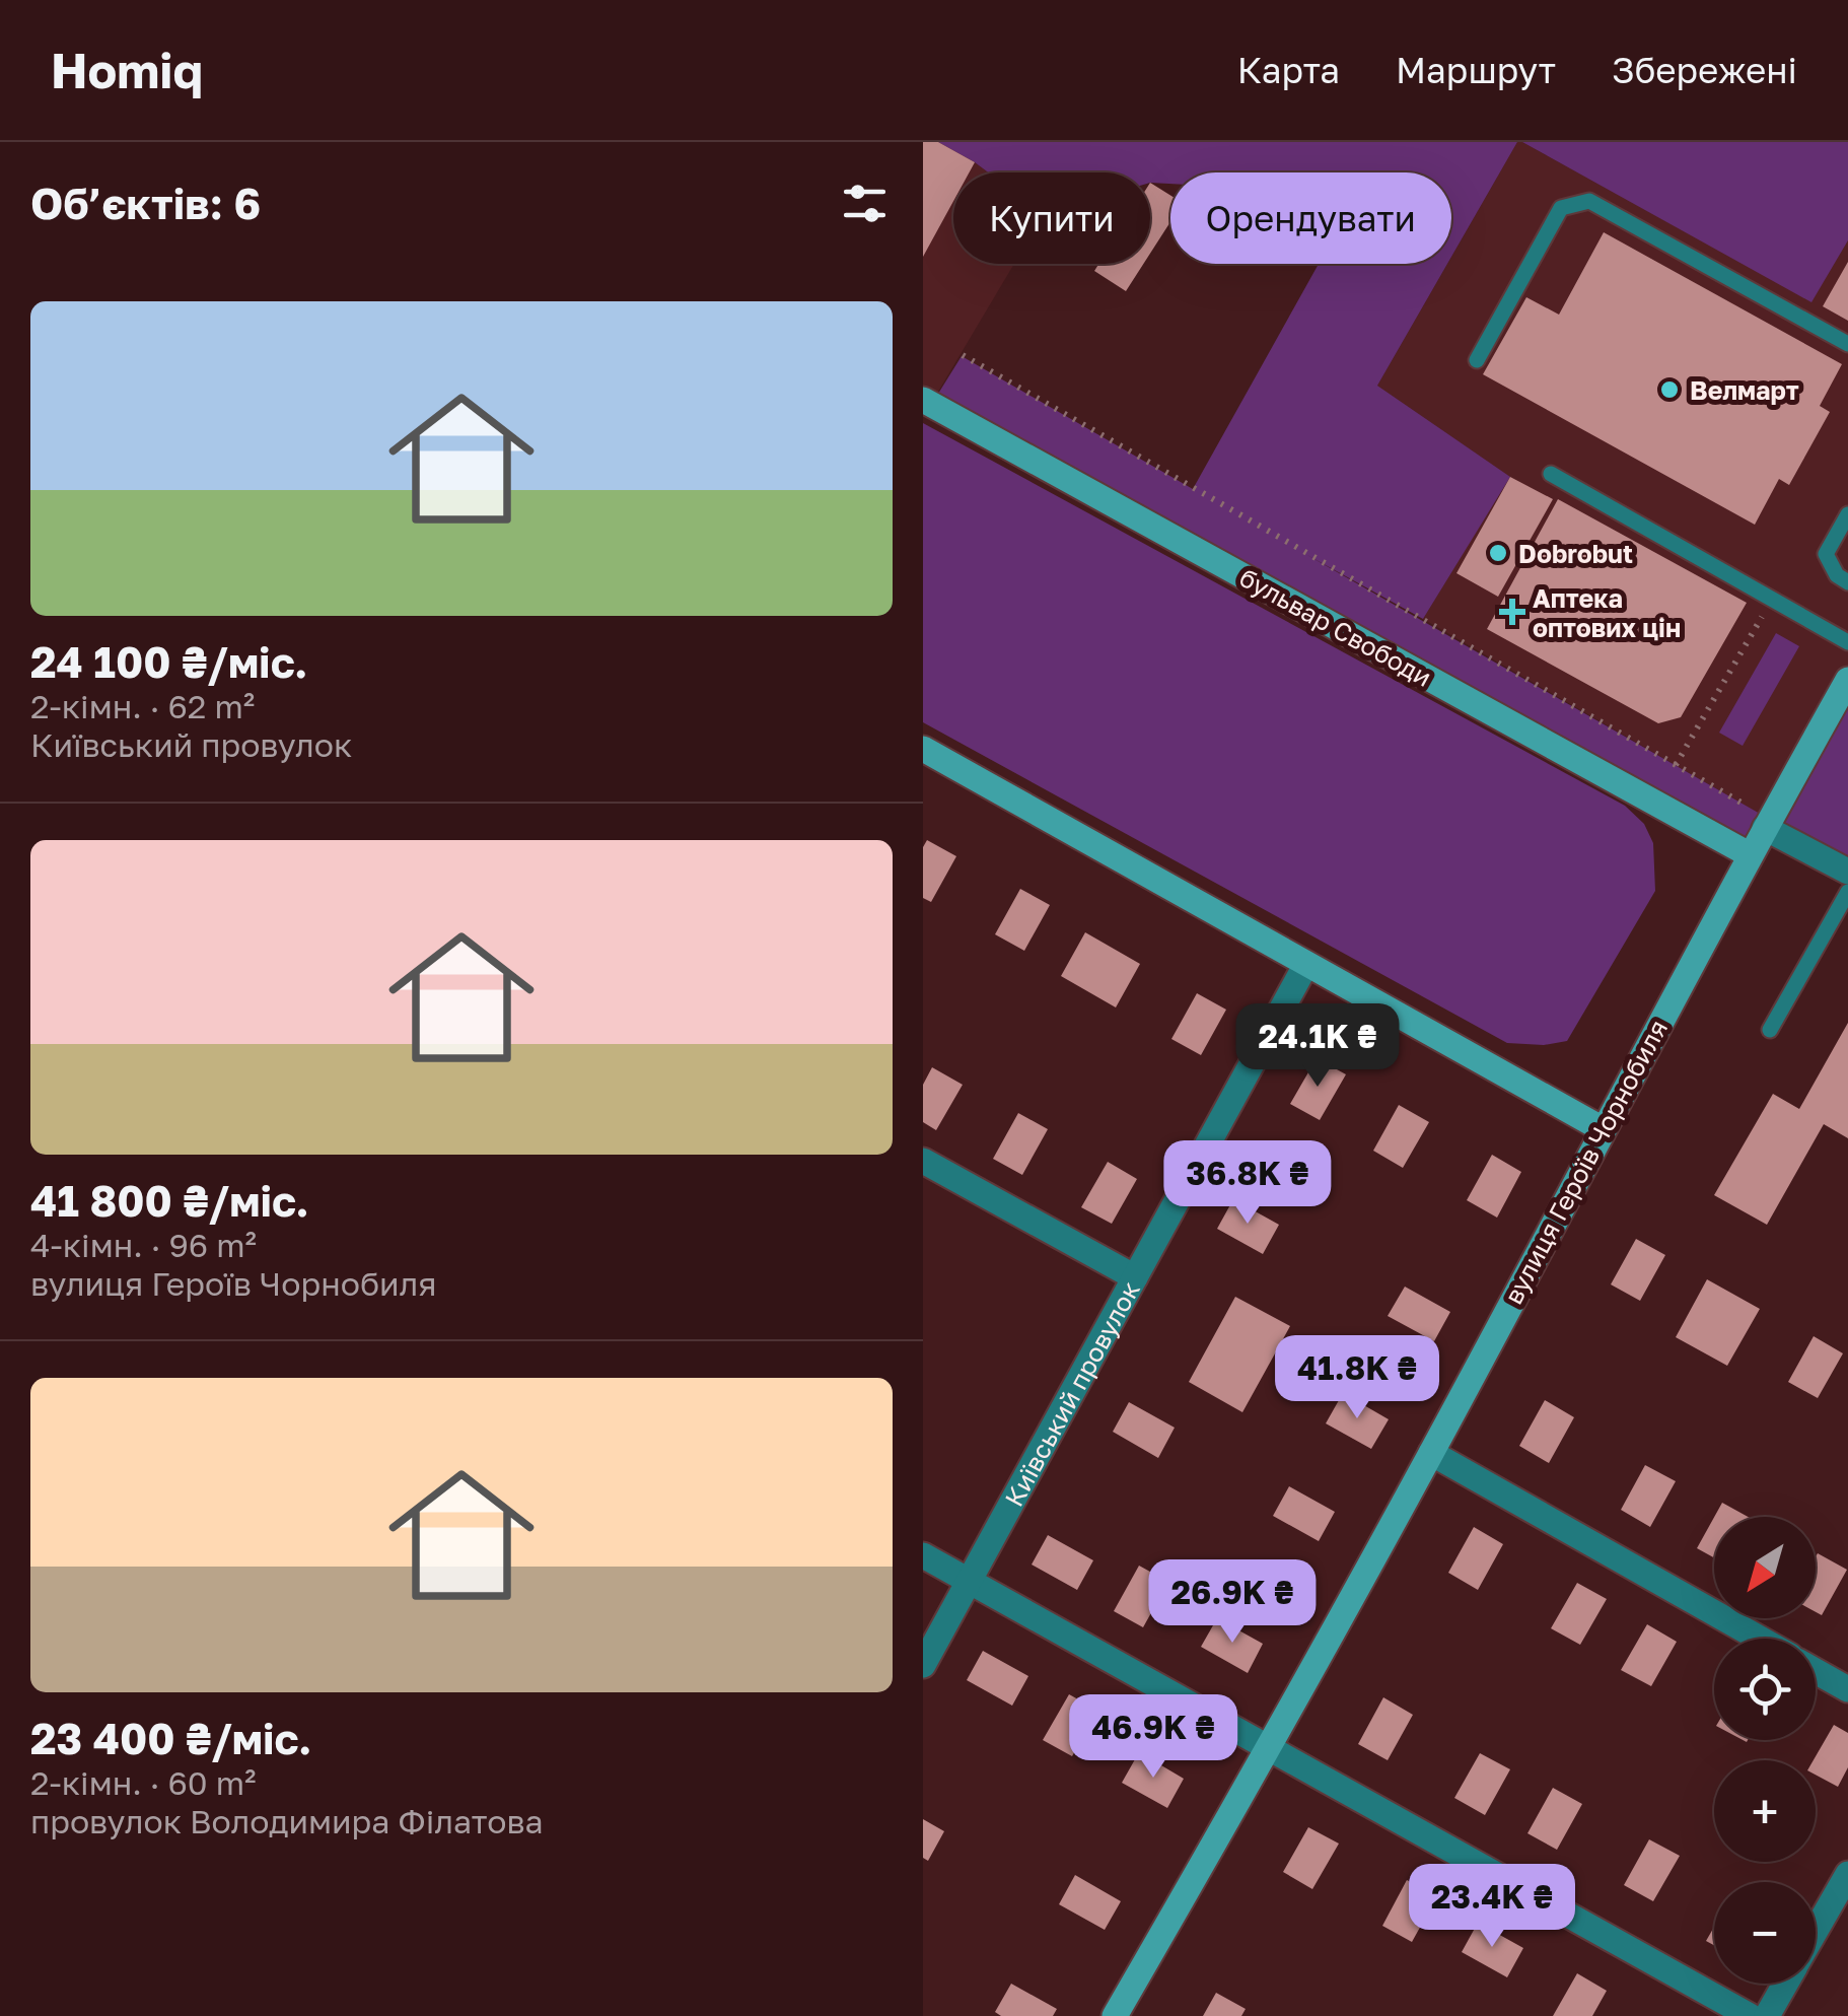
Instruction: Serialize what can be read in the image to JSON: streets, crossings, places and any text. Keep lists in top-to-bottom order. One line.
{"streets":{"street":["бульвар Свободи","вулиця Героїв Чорнобиля","Київський провулок"]},"crossings":[["бульвар Свободи","вулиця Героїв Чорнобиля"]],"places":{"other":["Велмарт","Dobrobut"],"health":["Аптека оптових цін"]},"north":"bottom left","page":{"header":"Homiq","nav":["Карта","Маршрут","Збережені"],"heading":"Об’єктів: 6","chip":["Купити","Орендувати"],"list":[{"name":"24 100 ₴/міс.","note":"2-кімн. · 62 m² · Київський провулок"},{"name":"41 800 ₴/міс.","note":"4-кімн. · 96 m² · вулиця Героїв Чорнобиля"},{"name":"23 400 ₴/міс.","note":"2-кімн. · 60 m² · провулок Володимира Філатова"}],"price":["24.1K ₴","36.8K ₴","41.8K ₴","26.9K ₴","46.9K ₴","23.4K ₴"],"map_buttons":["+","−"]}}
